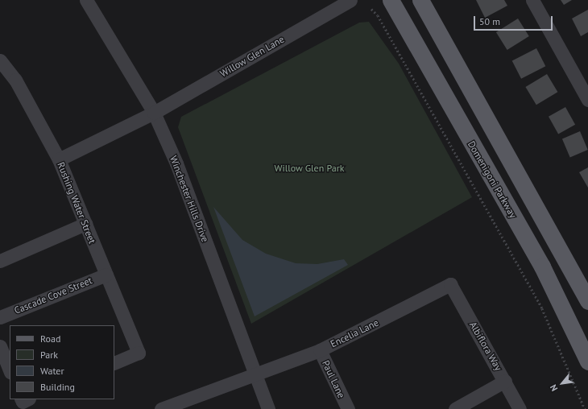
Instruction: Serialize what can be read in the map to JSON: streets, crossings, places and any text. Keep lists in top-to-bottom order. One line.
{"streets":{"main road":["Domenigoni Parkway"],"street":["Willow Glen Lane","Winchester Hills Drive","Rushing Water Street","Cascade Cove Street","Encelia Lane","Albiflora Way","Paul Lane"]},"crossings":[["Willow Glen Lane","Winchester Hills Drive"],["Willow Glen Lane","Rushing Water Street"],["Winchester Hills Drive","Encelia Lane"],["Rushing Water Street","Cascade Cove Street"],["Encelia Lane","Albiflora Way"],["Encelia Lane","Paul Lane"]],"parks":["Willow Glen Park"],"legend":["Road","Park","Water","Building"],"scale_bar":"50 m","north":"bottom left"}
